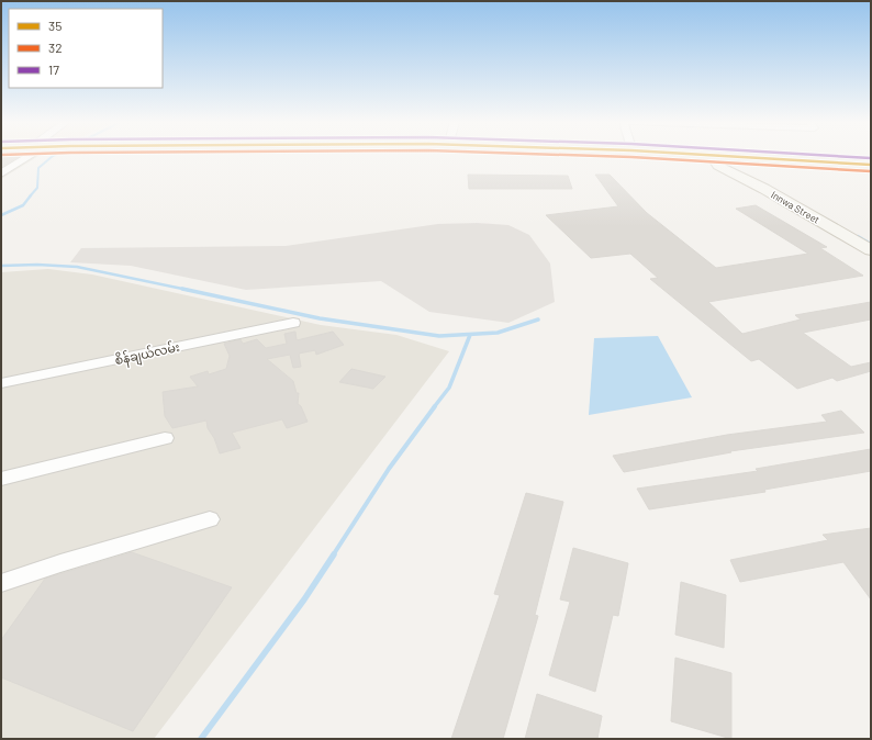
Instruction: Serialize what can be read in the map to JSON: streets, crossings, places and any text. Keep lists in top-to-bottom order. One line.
{"streets":{"street":["Innwa Street","စိန်ချယ်လမ်း"]},"lines":["transit line 35","transit line 32","transit line 17"],"legend":["35","32","17"]}
